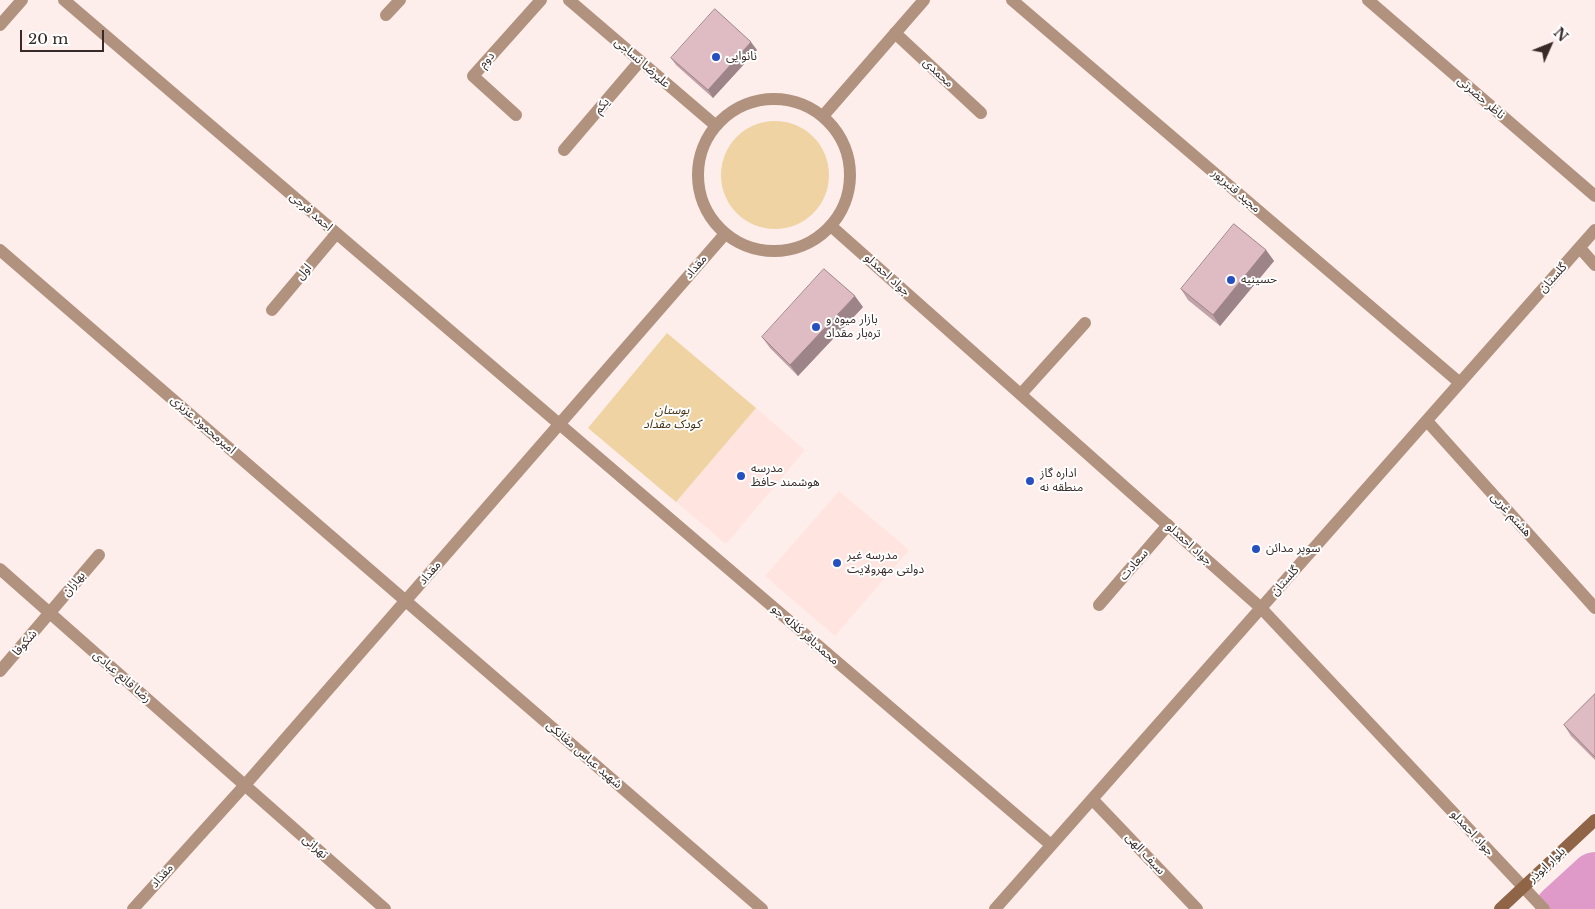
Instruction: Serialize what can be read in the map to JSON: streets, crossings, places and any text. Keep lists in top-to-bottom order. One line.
{"streets":{"main road":["بلوار ابوذر"],"street":["دوم","علیرضا نساجی","محمدی","ناظر حضرتی","یکم","مجید قنبرپور","احمد فرجی","مقداد","اول","جواد احمدلو","گلستان","امیرمحمود عزیزی","هشتم غربی","سعادت","بهاران","محمدباقر کلاله جو","شکوفا","رضا قانع عبادی","شهید عباس مغانکی","تهرانی","سیف الهی"]},"crossings":[["علیرضا نساجی","یکم"],["علیرضا نساجی","مقداد"],["علیرضا نساجی","جواد احمدلو"],["مجید قنبرپور","گلستان"],["احمد فرجی","مقداد"],["احمد فرجی","اول"],["احمد فرجی","محمدباقر کلاله جو"],["مقداد","جواد احمدلو"],["مقداد","امیرمحمود عزیزی"],["مقداد","محمدباقر کلاله جو"],["مقداد","رضا قانع عبادی"],["مقداد","شهید عباس مغانکی"],["مقداد","تهرانی"],["جواد احمدلو","گلستان"],["جواد احمدلو","سعادت"],["جواد احمدلو","بلوار ابوذر"],["گلستان","هشتم غربی"],["گلستان","محمدباقر کلاله جو"],["گلستان","سیف الهی"],["امیرمحمود عزیزی","شهید عباس مغانکی"],["بهاران","شکوفا"],["بهاران","رضا قانع عبادی"],["شکوفا","رضا قانع عبادی"],["رضا قانع عبادی","تهرانی"]],"parks":["بوستان کودک مقداد"],"places":["نانوایی","حسینیه","بازار میوه و تره‌بار مقداد","مدرسه هوشمند حافظ","اداره گاز منطقه نه","سوپر مدائن","مدرسه غیر دولتی مهرولایت"],"scale_bar":"20 m","north":"top right"}
